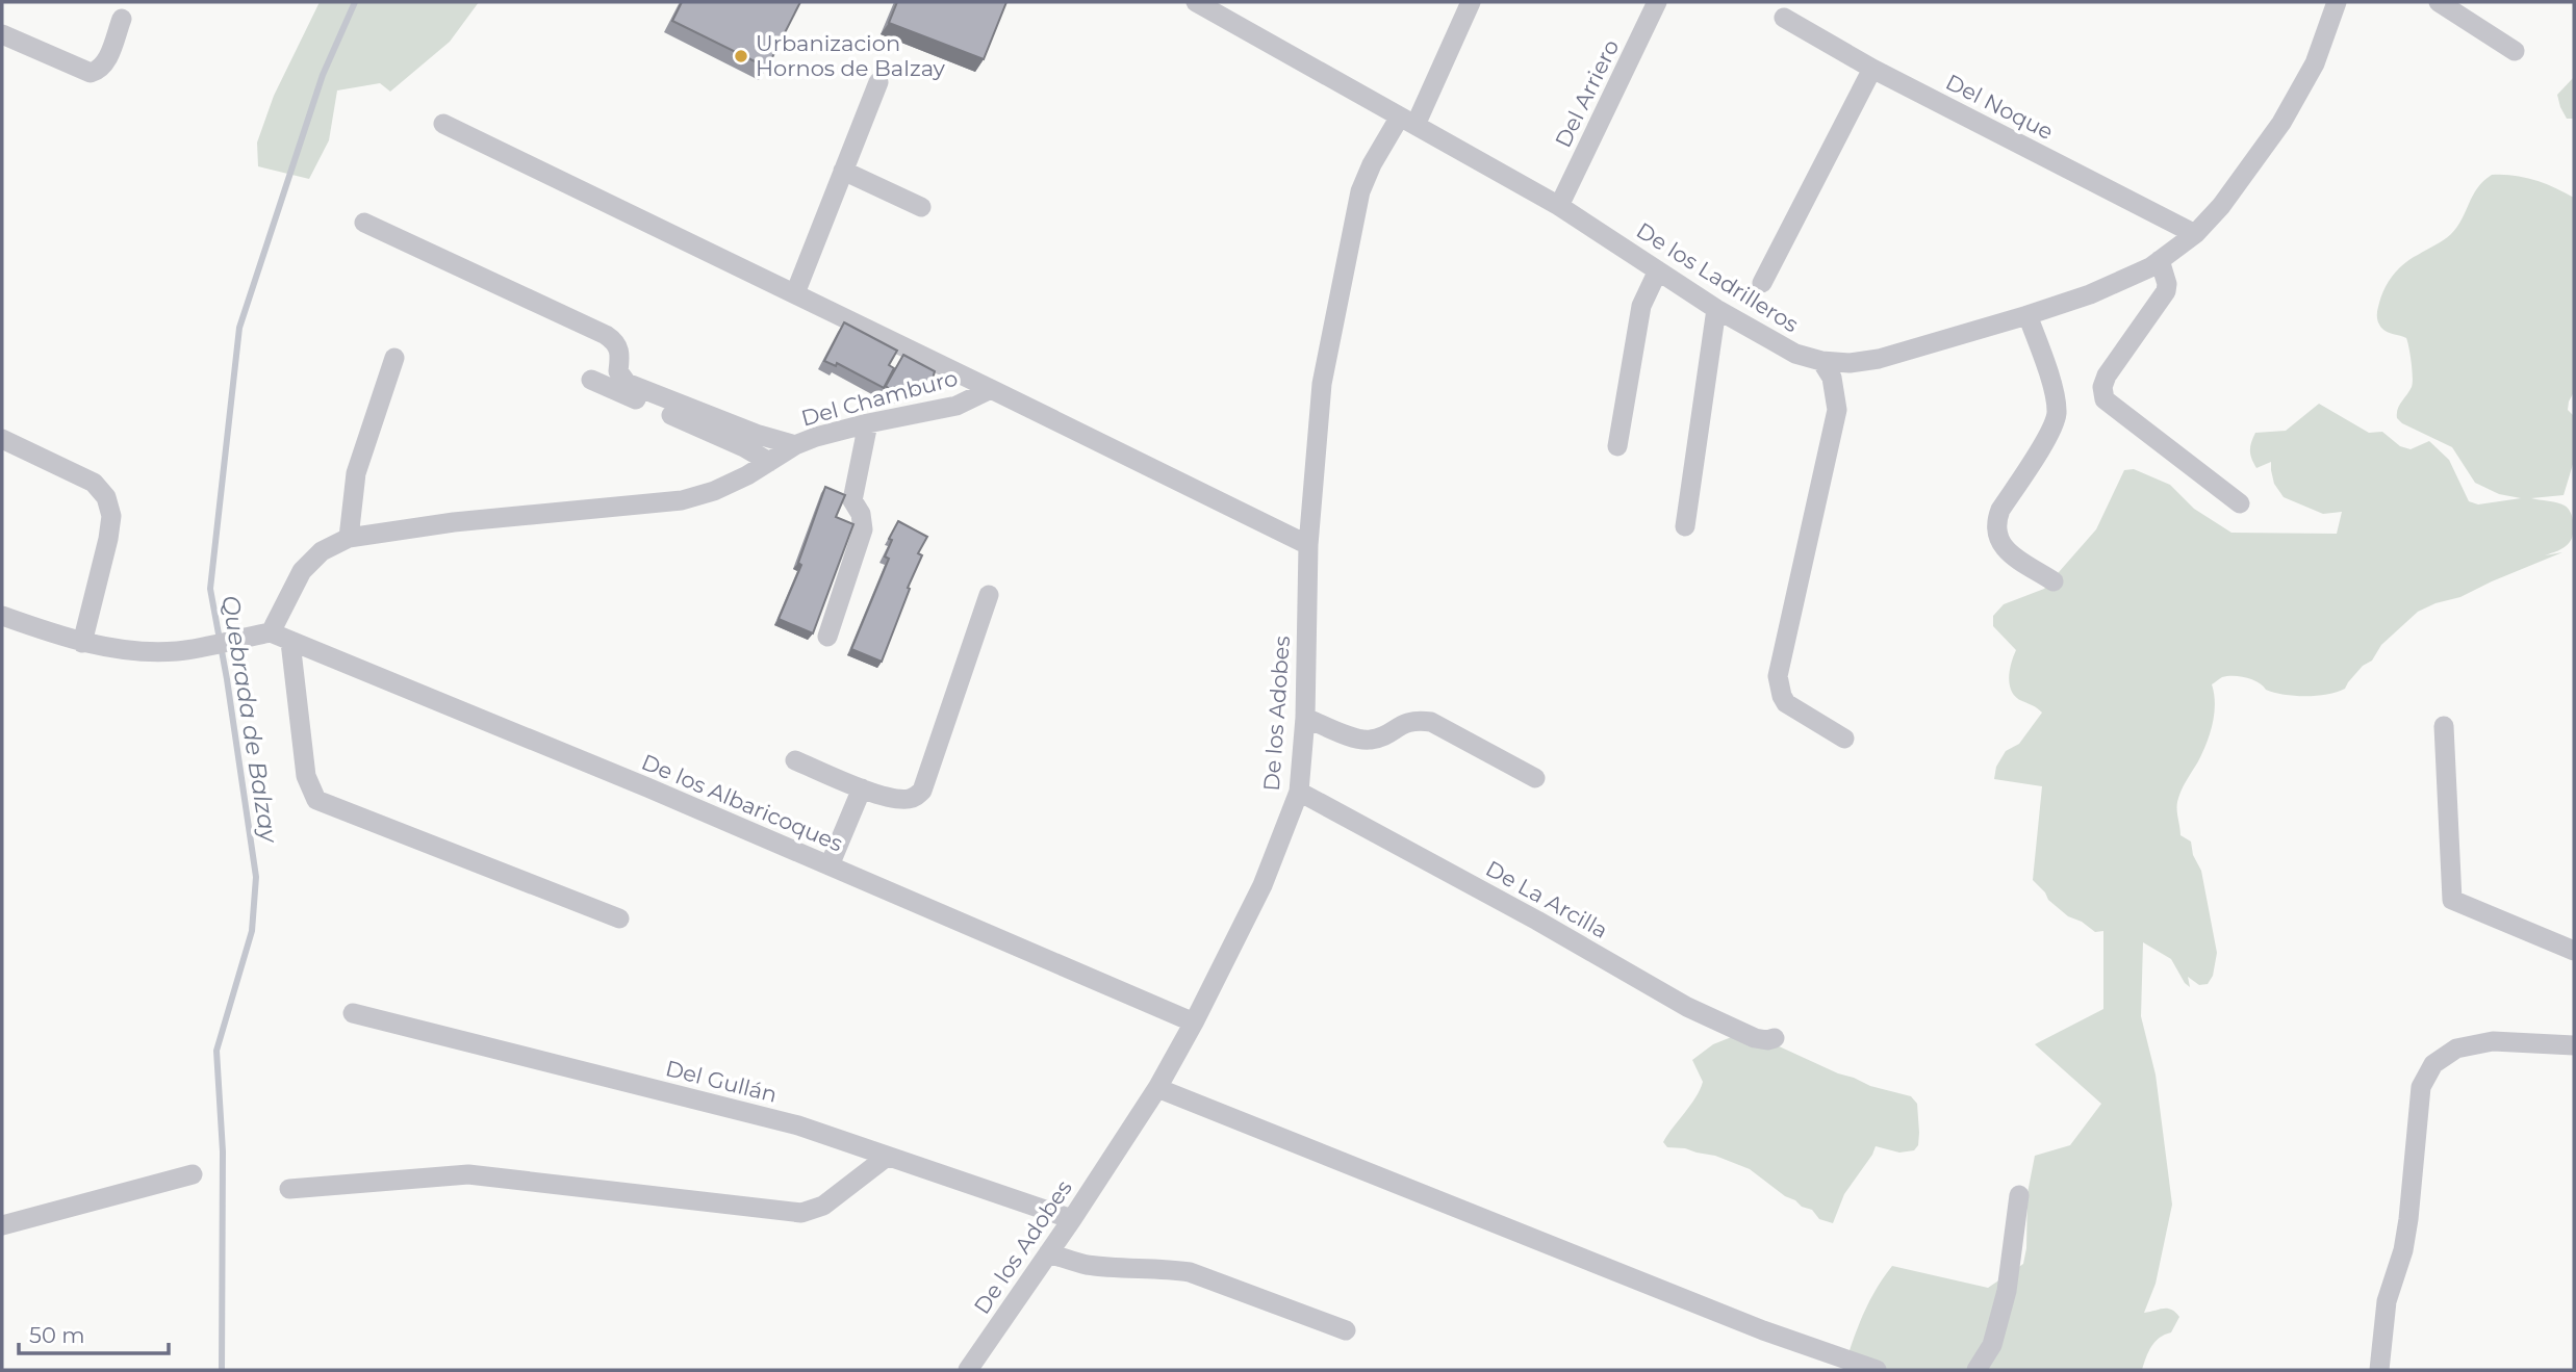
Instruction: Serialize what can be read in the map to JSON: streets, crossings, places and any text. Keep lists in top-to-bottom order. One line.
{"streets":{"street":["Del Arriero","Del Noque","De los Ladrilleros","Del Chamburo","De los Adobes","De los Albaricoques","De La Arcilla","Del Gullán"]},"crossings":[["Del Arriero","De los Ladrilleros"],["Del Noque","De los Ladrilleros"],["De los Ladrilleros","De los Adobes"],["Del Chamburo","De los Adobes"],["Del Chamburo","De los Albaricoques"],["De los Adobes","De los Albaricoques"],["De los Adobes","De La Arcilla"],["De los Adobes","Del Gullán"]],"water":["Quebrada de Balzay"],"places":["Urbanizacion Hornos de Balzay"],"scale_bar":"50 m"}
